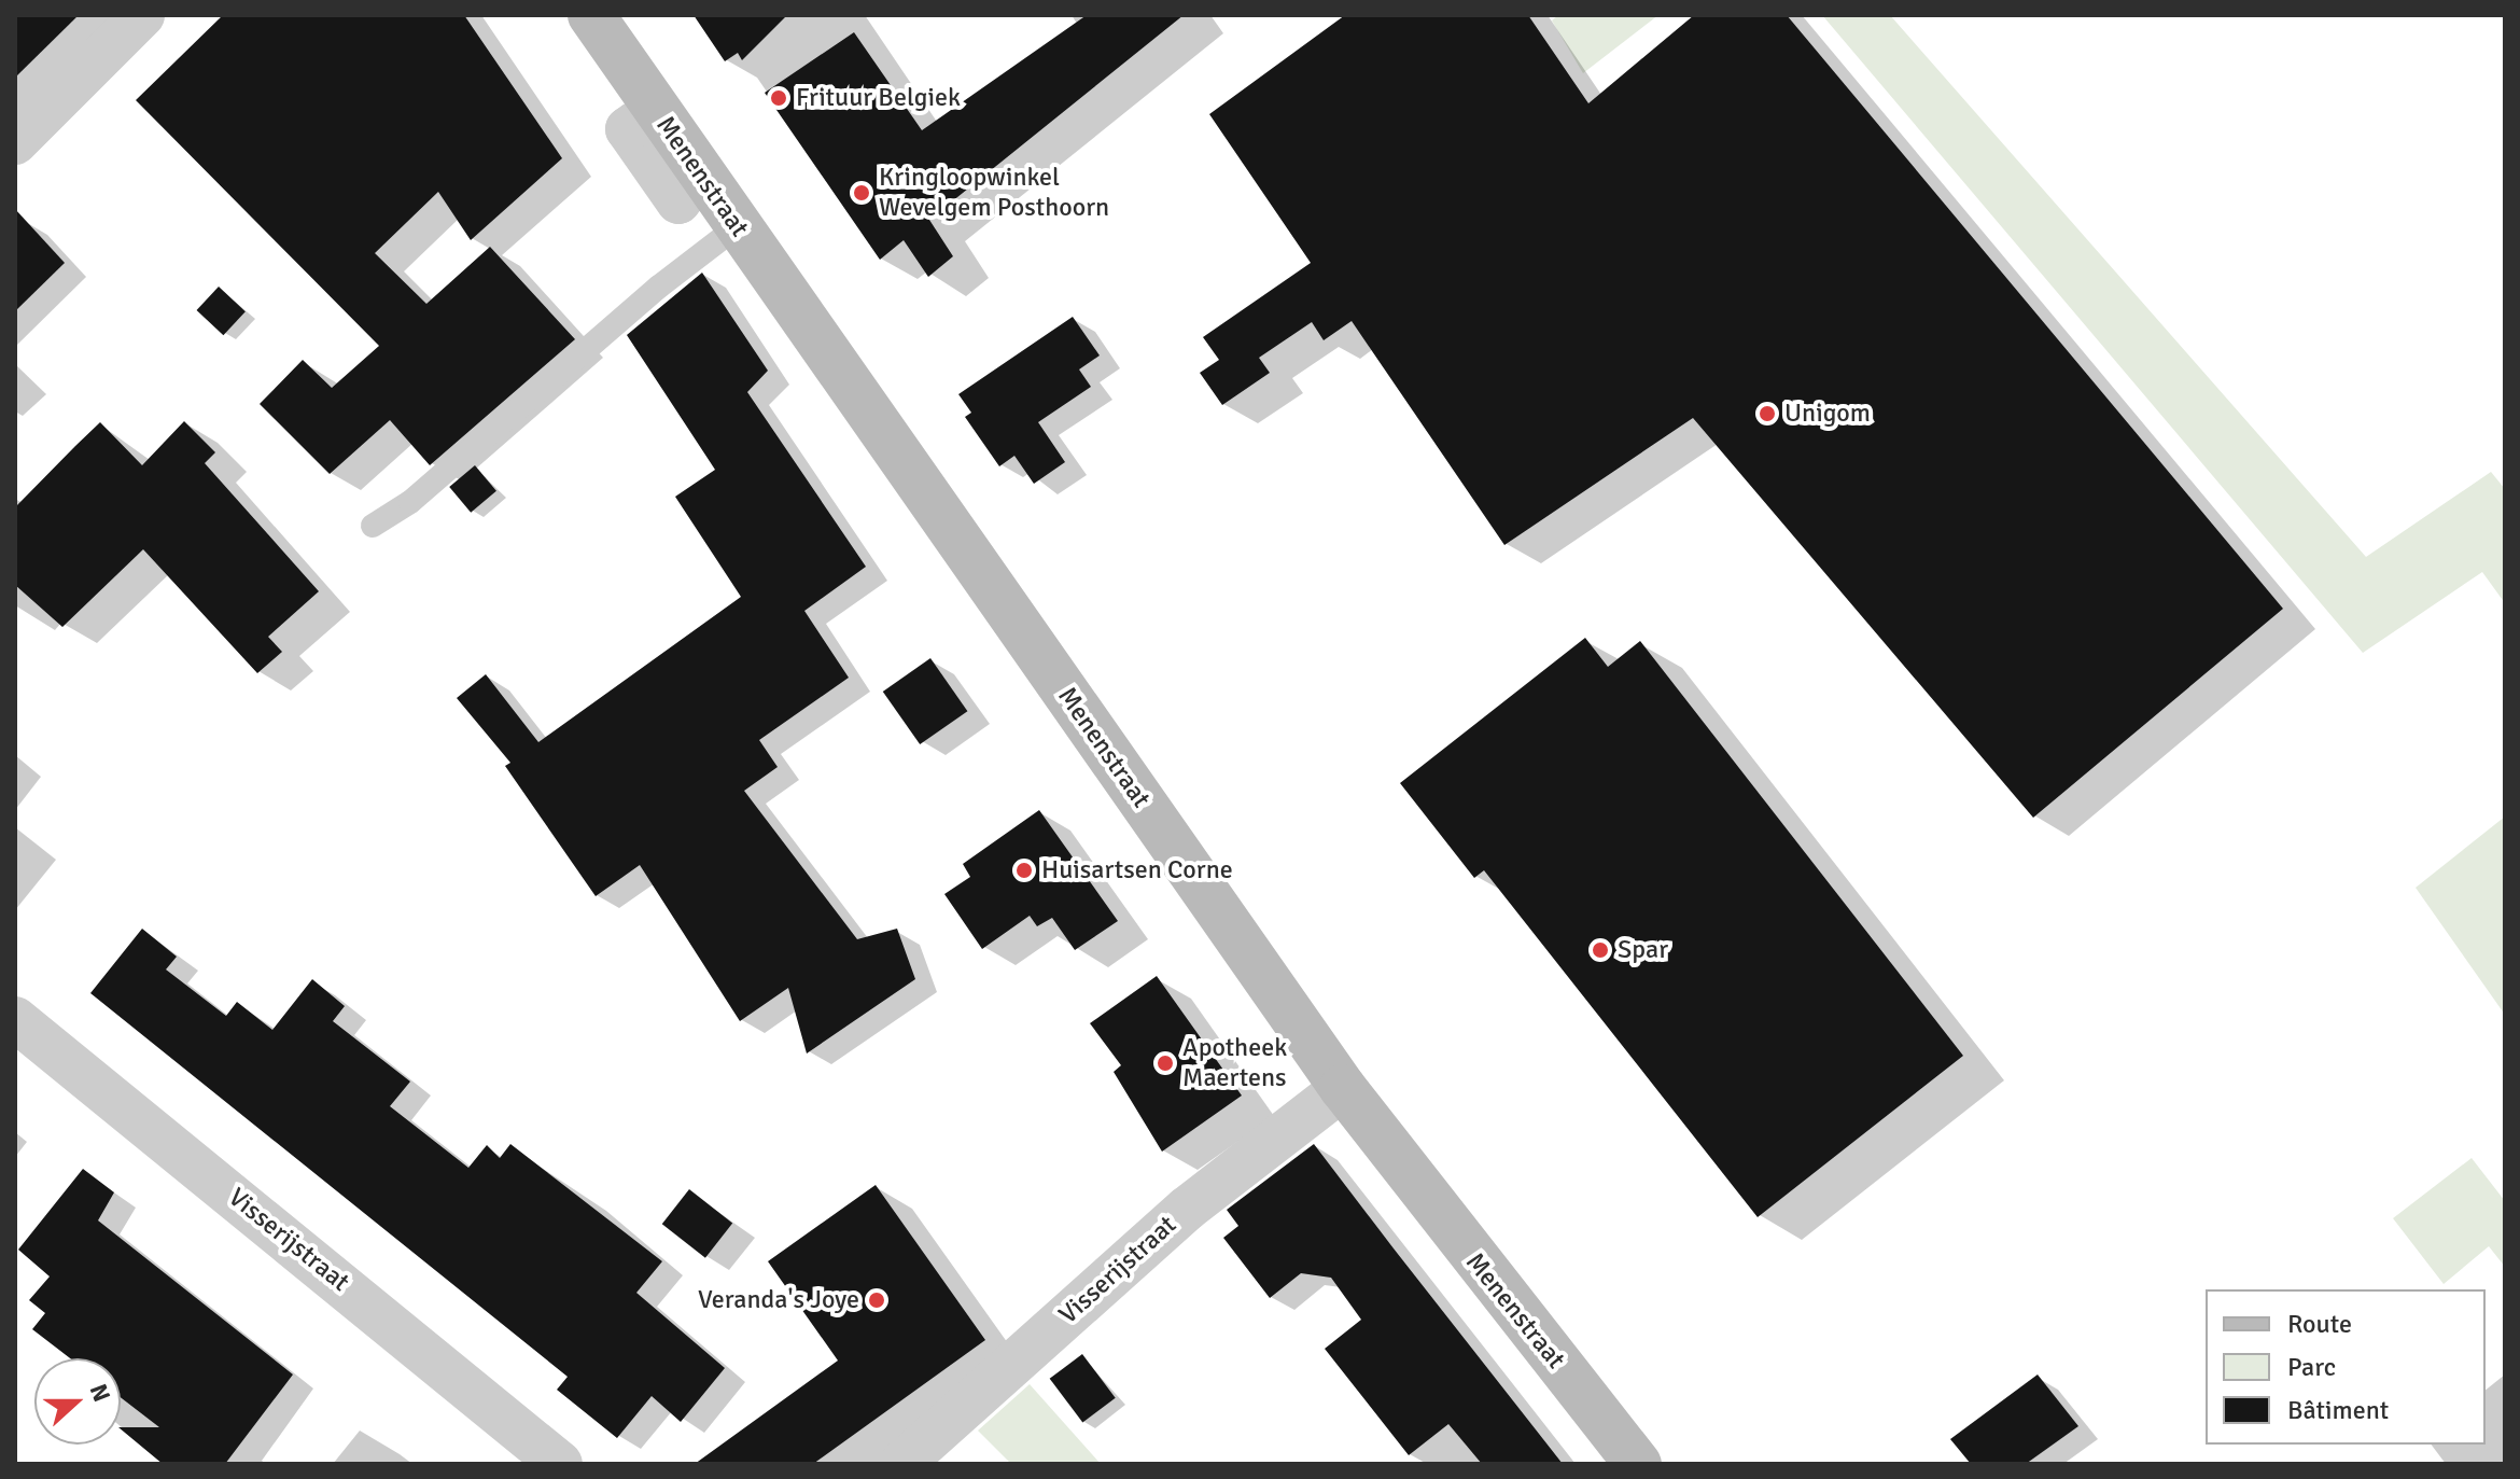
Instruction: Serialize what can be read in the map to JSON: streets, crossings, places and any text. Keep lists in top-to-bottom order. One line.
{"streets":{"main road":["Menenstraat"],"street":["Visserijstraat"]},"crossings":[["Menenstraat","Visserijstraat"]],"places":["Frituur Belgiek","Kringloopwinkel Wevelgem Posthoorn","Unigom","Huisartsen Corne","Spar","Apotheek Maertens","Veranda's Joye"],"legend":["Route","Parc","Bâtiment"],"north":"right"}
